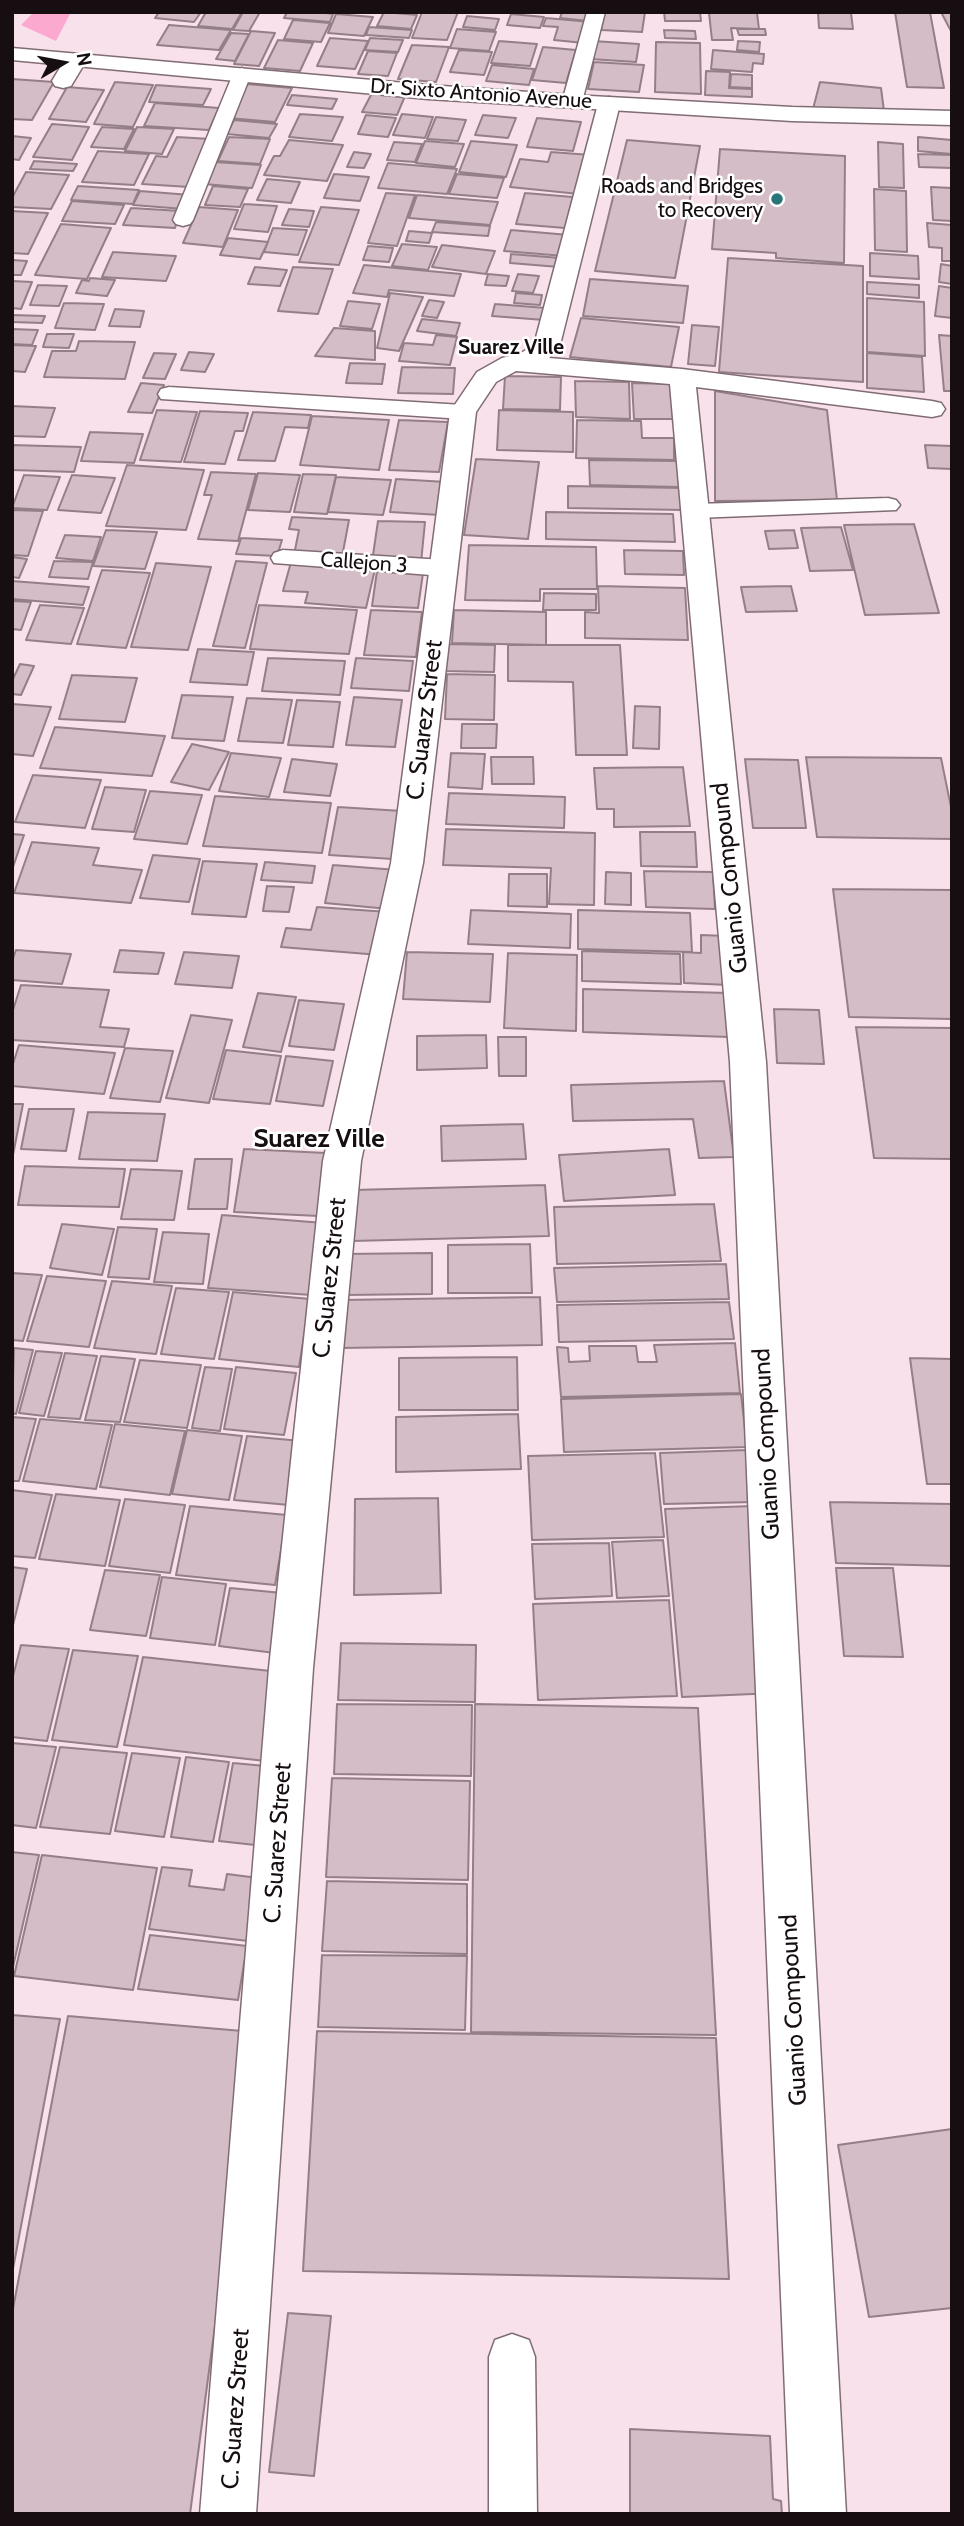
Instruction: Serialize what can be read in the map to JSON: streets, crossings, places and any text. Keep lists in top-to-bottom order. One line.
{"streets":{"street":["Dr. Sixto Antonio Avenue","C. Suarez Street","Guanio Compound"],"lane":["Callejon 3"]},"crossings":[["Dr. Sixto Antonio Avenue","C. Suarez Street"],["Callejon 3","C. Suarez Street"]],"districts":["Suarez Ville","Suarez Ville"],"places":["Roads and Bridges to Recovery"],"north":"right"}
